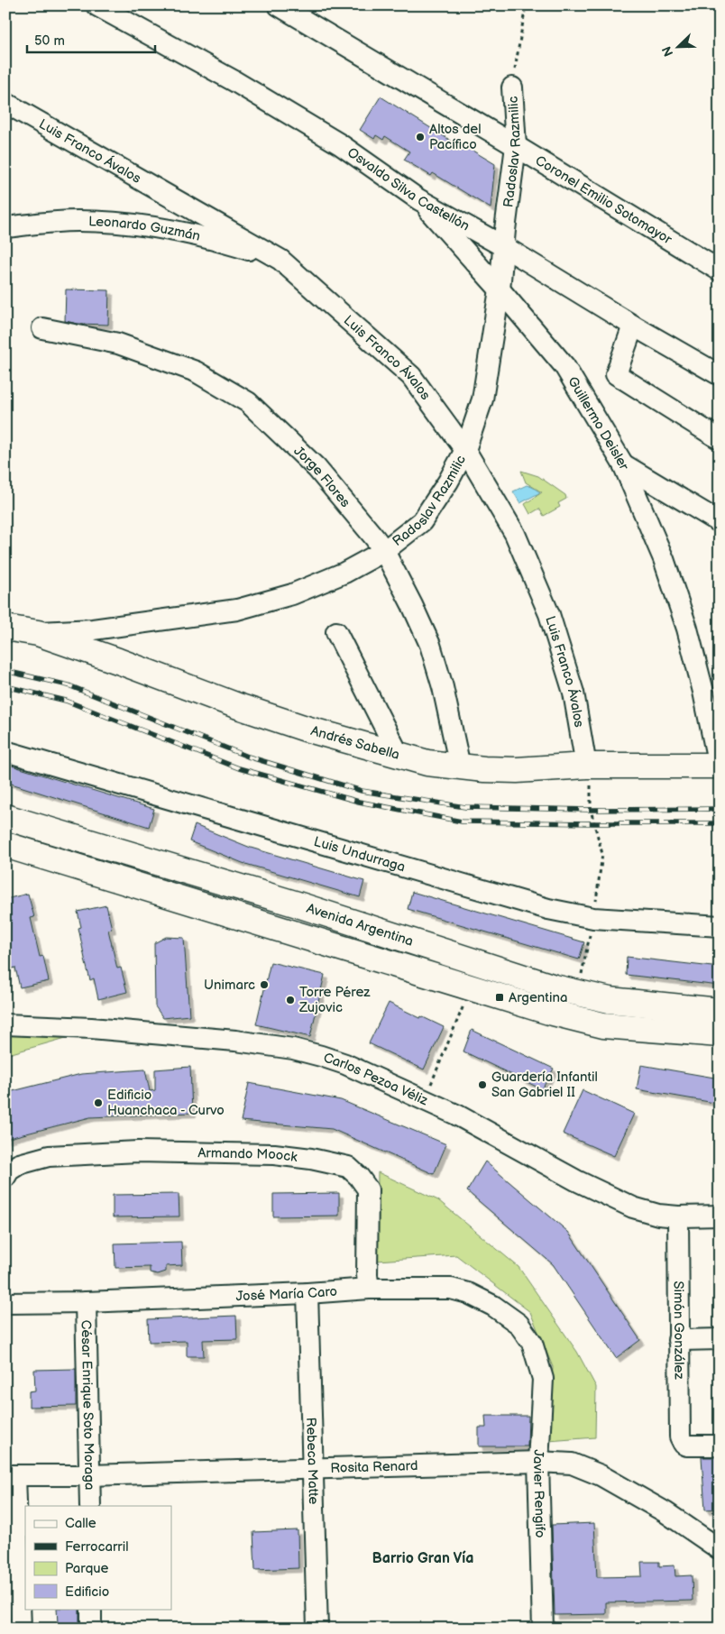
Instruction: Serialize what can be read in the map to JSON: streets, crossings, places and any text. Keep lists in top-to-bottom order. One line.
{"streets":{"main road":["Andrés Sabella","Avenida Argentina"],"street":["Luis Franco Ávalos","Radoslav Razmilic","Osvaldo Silva Castellón","Coronel Emilio Sotomayor","Leonardo Guzmán","Guillermo Deisler","Jorge Flores","Luis Undurraga","Carlos Pezoa Véliz","Armando Moock","José María Caro","Simón González","César Enrique Soto Moraga","Rebeca Matte","Rosita Renard","Javier Rengifo"]},"crossings":[["Luis Franco Ávalos","Radoslav Razmilic"],["Luis Franco Ávalos","Leonardo Guzmán"],["Luis Franco Ávalos","Andrés Sabella"],["Radoslav Razmilic","Osvaldo Silva Castellón"],["Radoslav Razmilic","Coronel Emilio Sotomayor"],["Radoslav Razmilic","Guillermo Deisler"],["Radoslav Razmilic","Jorge Flores"],["Radoslav Razmilic","Andrés Sabella"],["Osvaldo Silva Castellón","Guillermo Deisler"],["Guillermo Deisler","Andrés Sabella"],["Jorge Flores","Andrés Sabella"],["Carlos Pezoa Véliz","Simón González"],["Armando Moock","José María Caro"],["José María Caro","César Enrique Soto Moraga"],["José María Caro","Rebeca Matte"],["José María Caro","Javier Rengifo"],["César Enrique Soto Moraga","Rosita Renard"],["Rebeca Matte","Rosita Renard"],["Rosita Renard","Javier Rengifo"]],"districts":["Barrio Gran Vía"],"places":{"other":["Altos del Pacífico","Unimarc","Torre Pérez Zujovic","Guardería Infantil San Gabriel II","Edificio Huanchaca - Curvo"],"transit":["Argentina"]},"legend":["Calle","Ferrocarril","Parque","Edificio"],"scale_bar":"50 m","north":"bottom left"}
